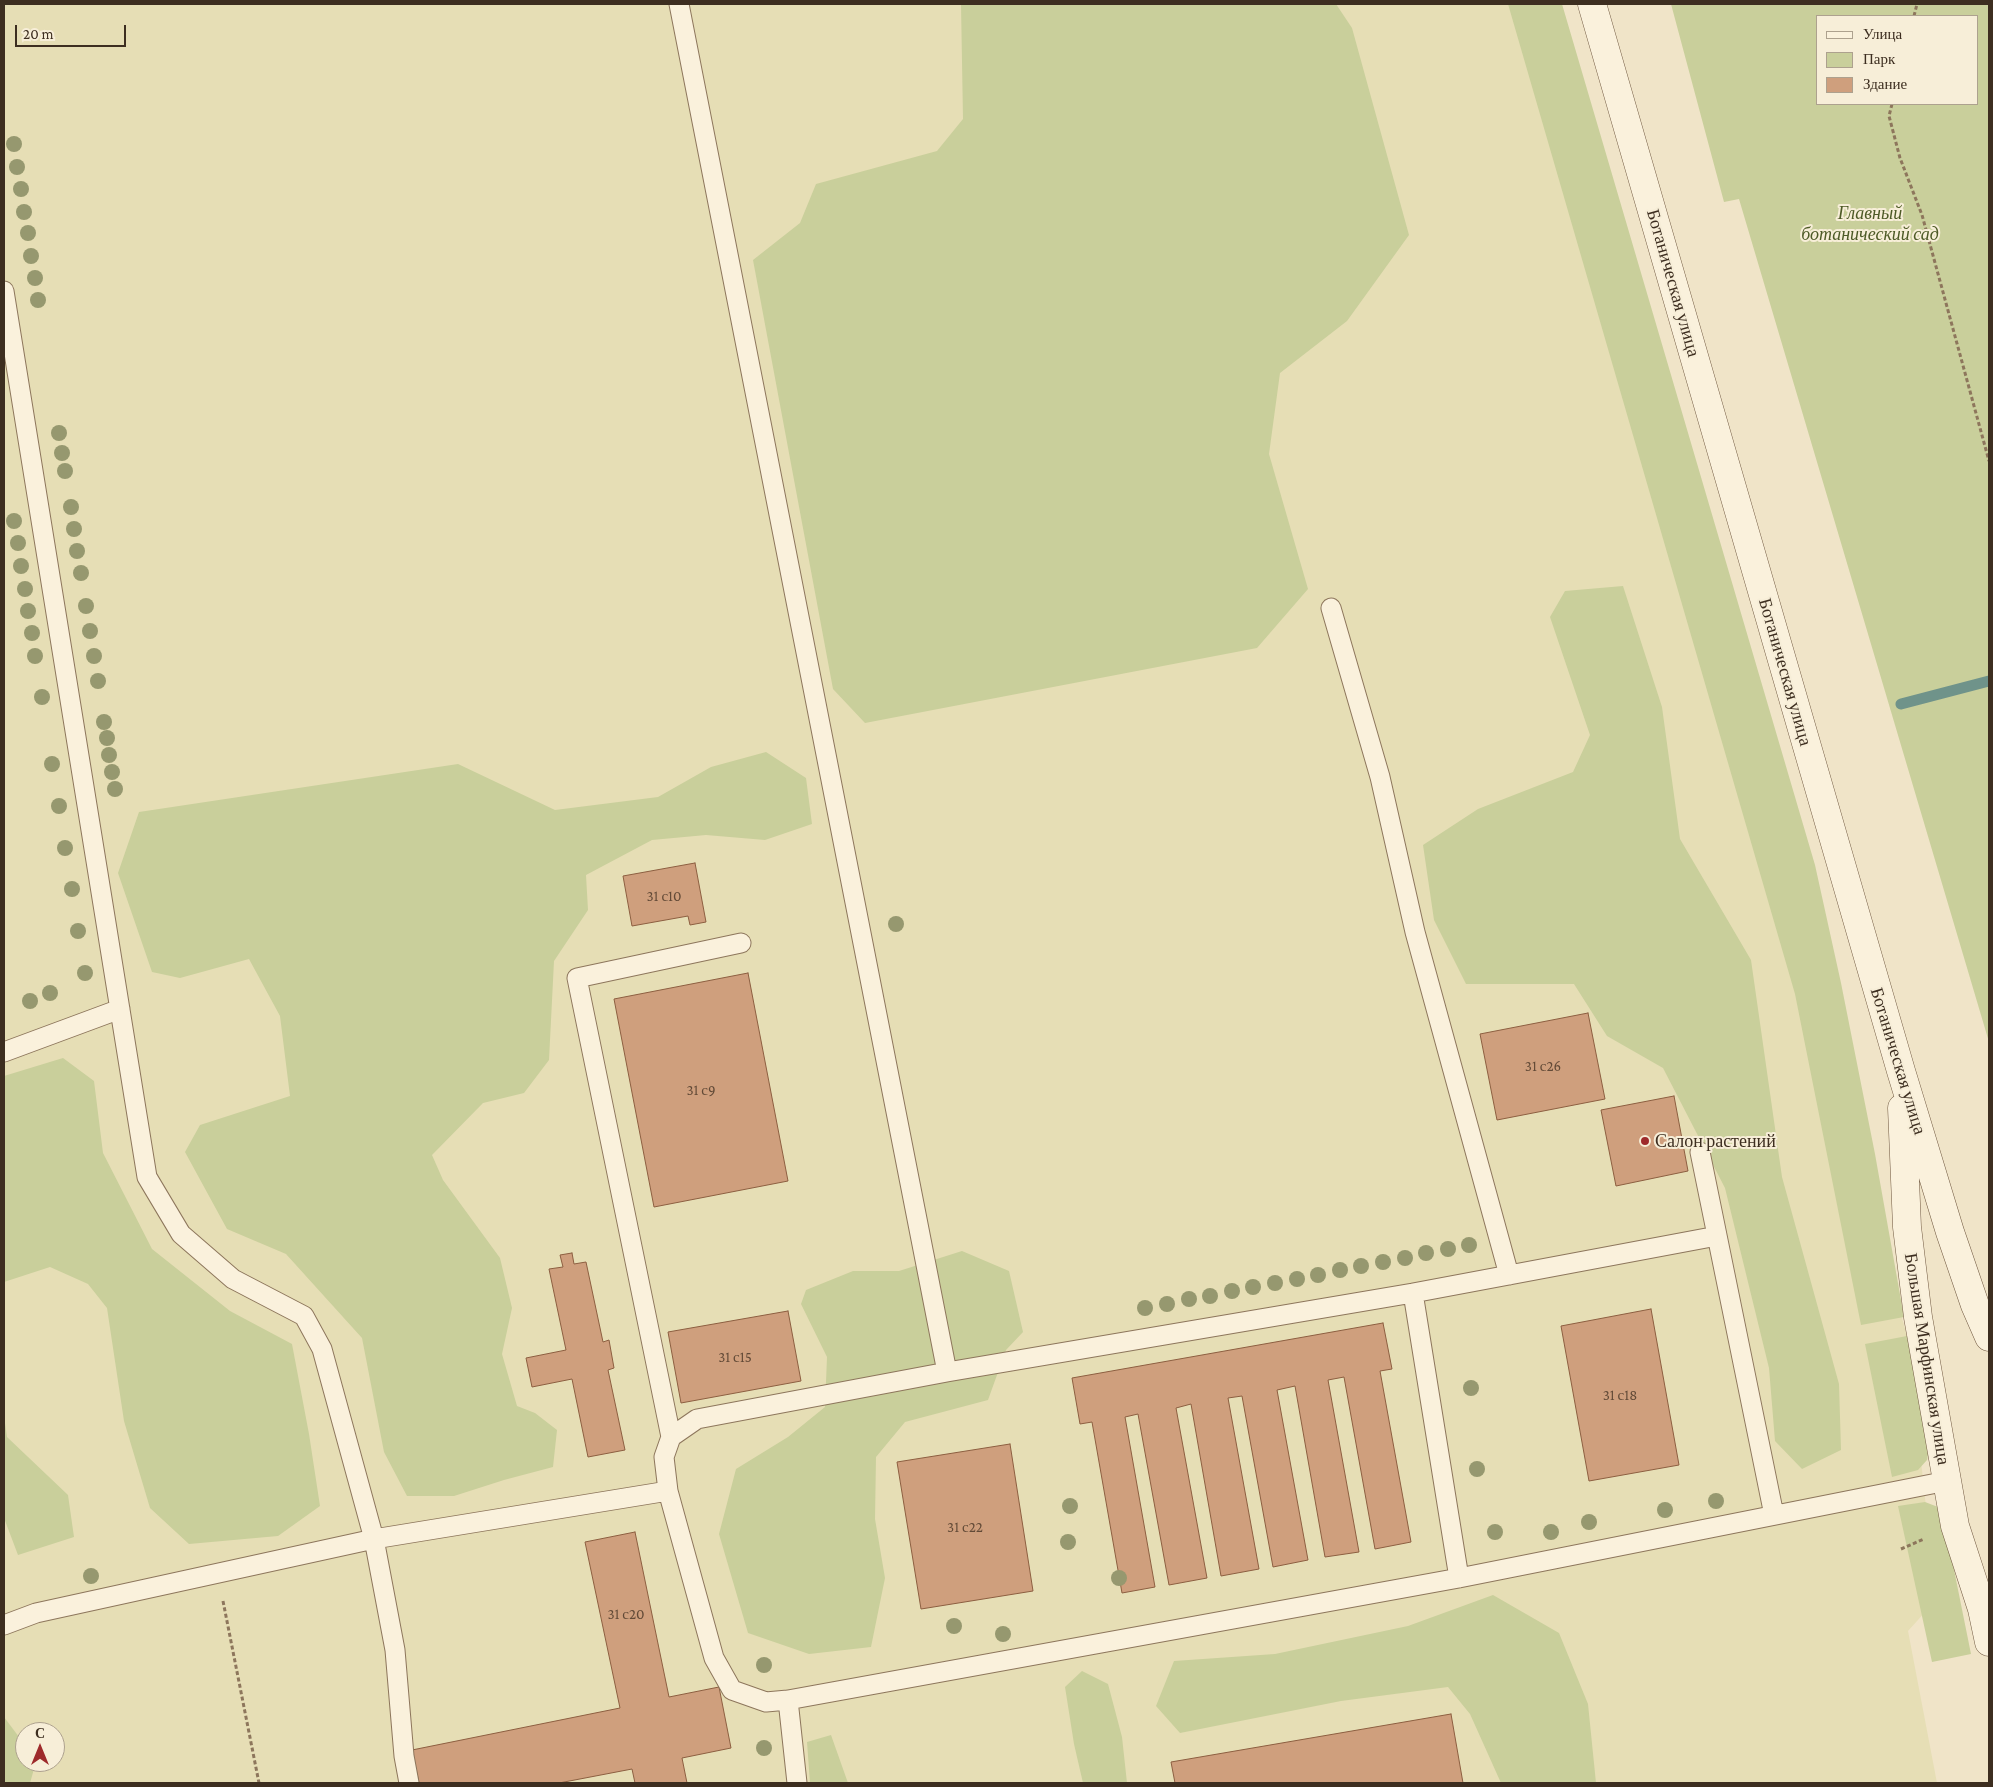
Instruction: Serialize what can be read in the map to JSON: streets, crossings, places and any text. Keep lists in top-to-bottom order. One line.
{"streets":{"main road":["Ботаническая улица","Большая Марфинская улица"]},"crossings":[["Ботаническая улица","Большая Марфинская улица"]],"parks":["Главный ботанический сад"],"places":["Салон растений"],"house_numbers":["31 с10","31 с26","31 с9","31 с15","31 с18","31 с22","31 с20"],"legend":["Улица","Парк","Здание"],"scale_bar":"20 m","north":"top"}
